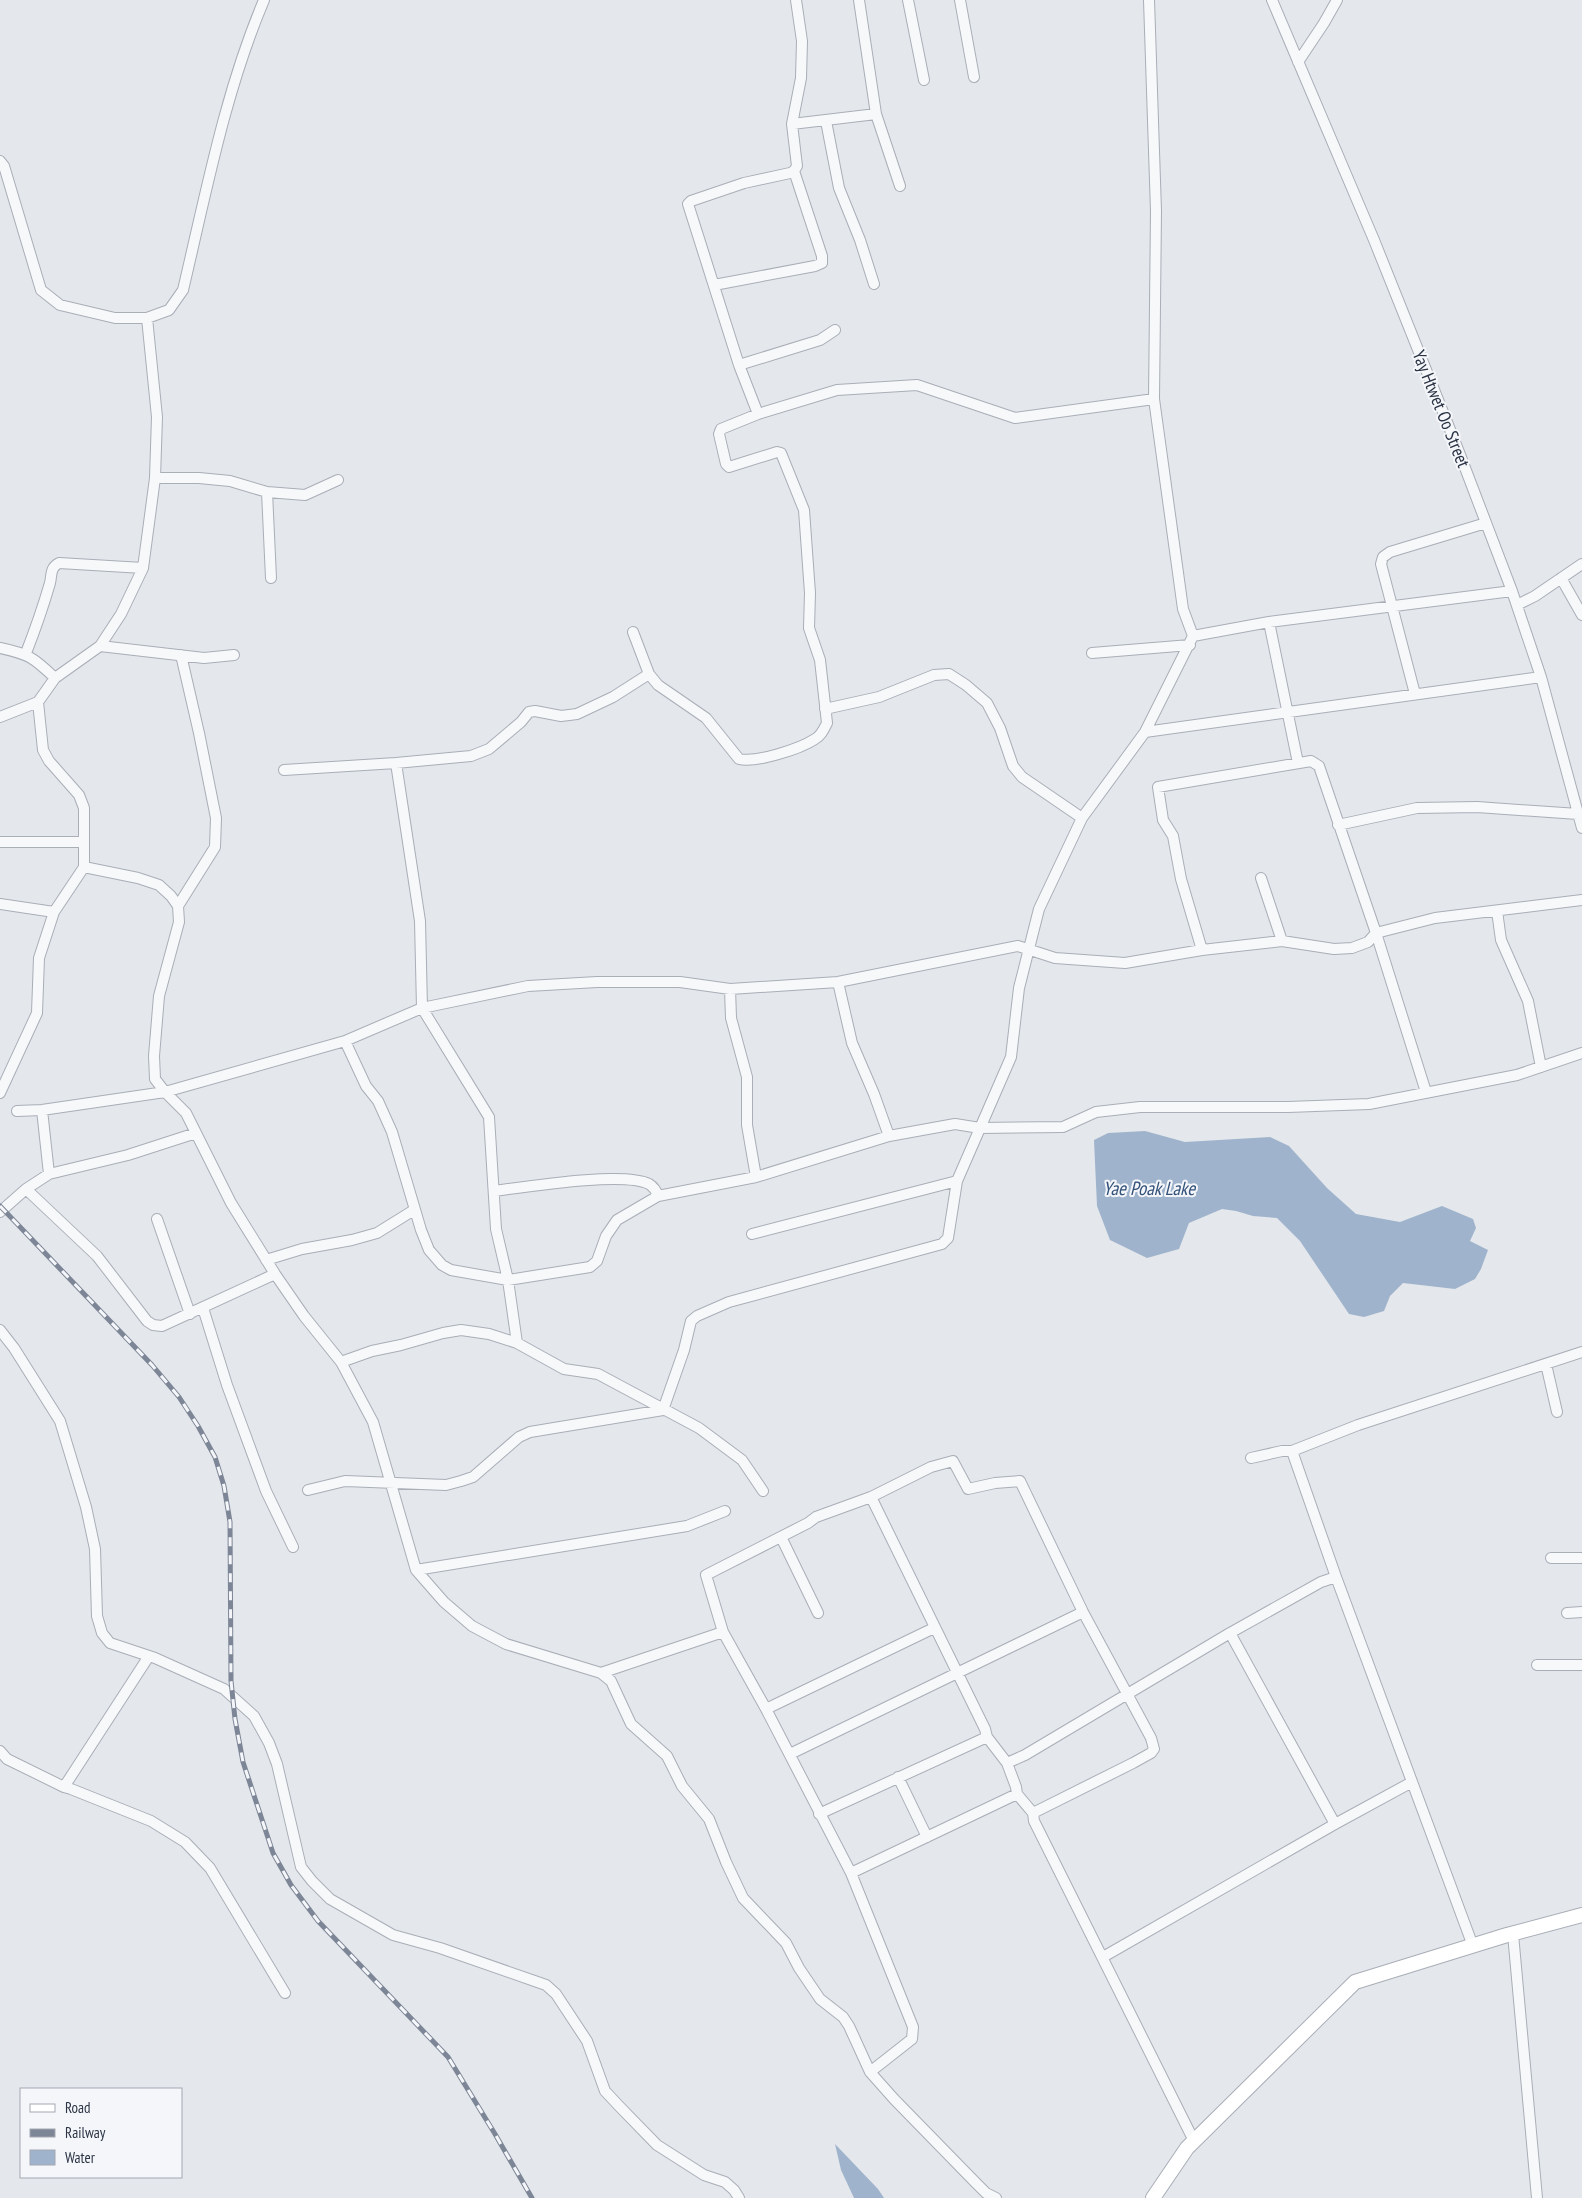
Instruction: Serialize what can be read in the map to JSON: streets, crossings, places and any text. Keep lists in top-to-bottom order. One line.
{"streets":{"street":["Yay Htwet Oo Street"]},"water":["Yae Poak Lake"],"legend":["Road","Railway","Water"]}
